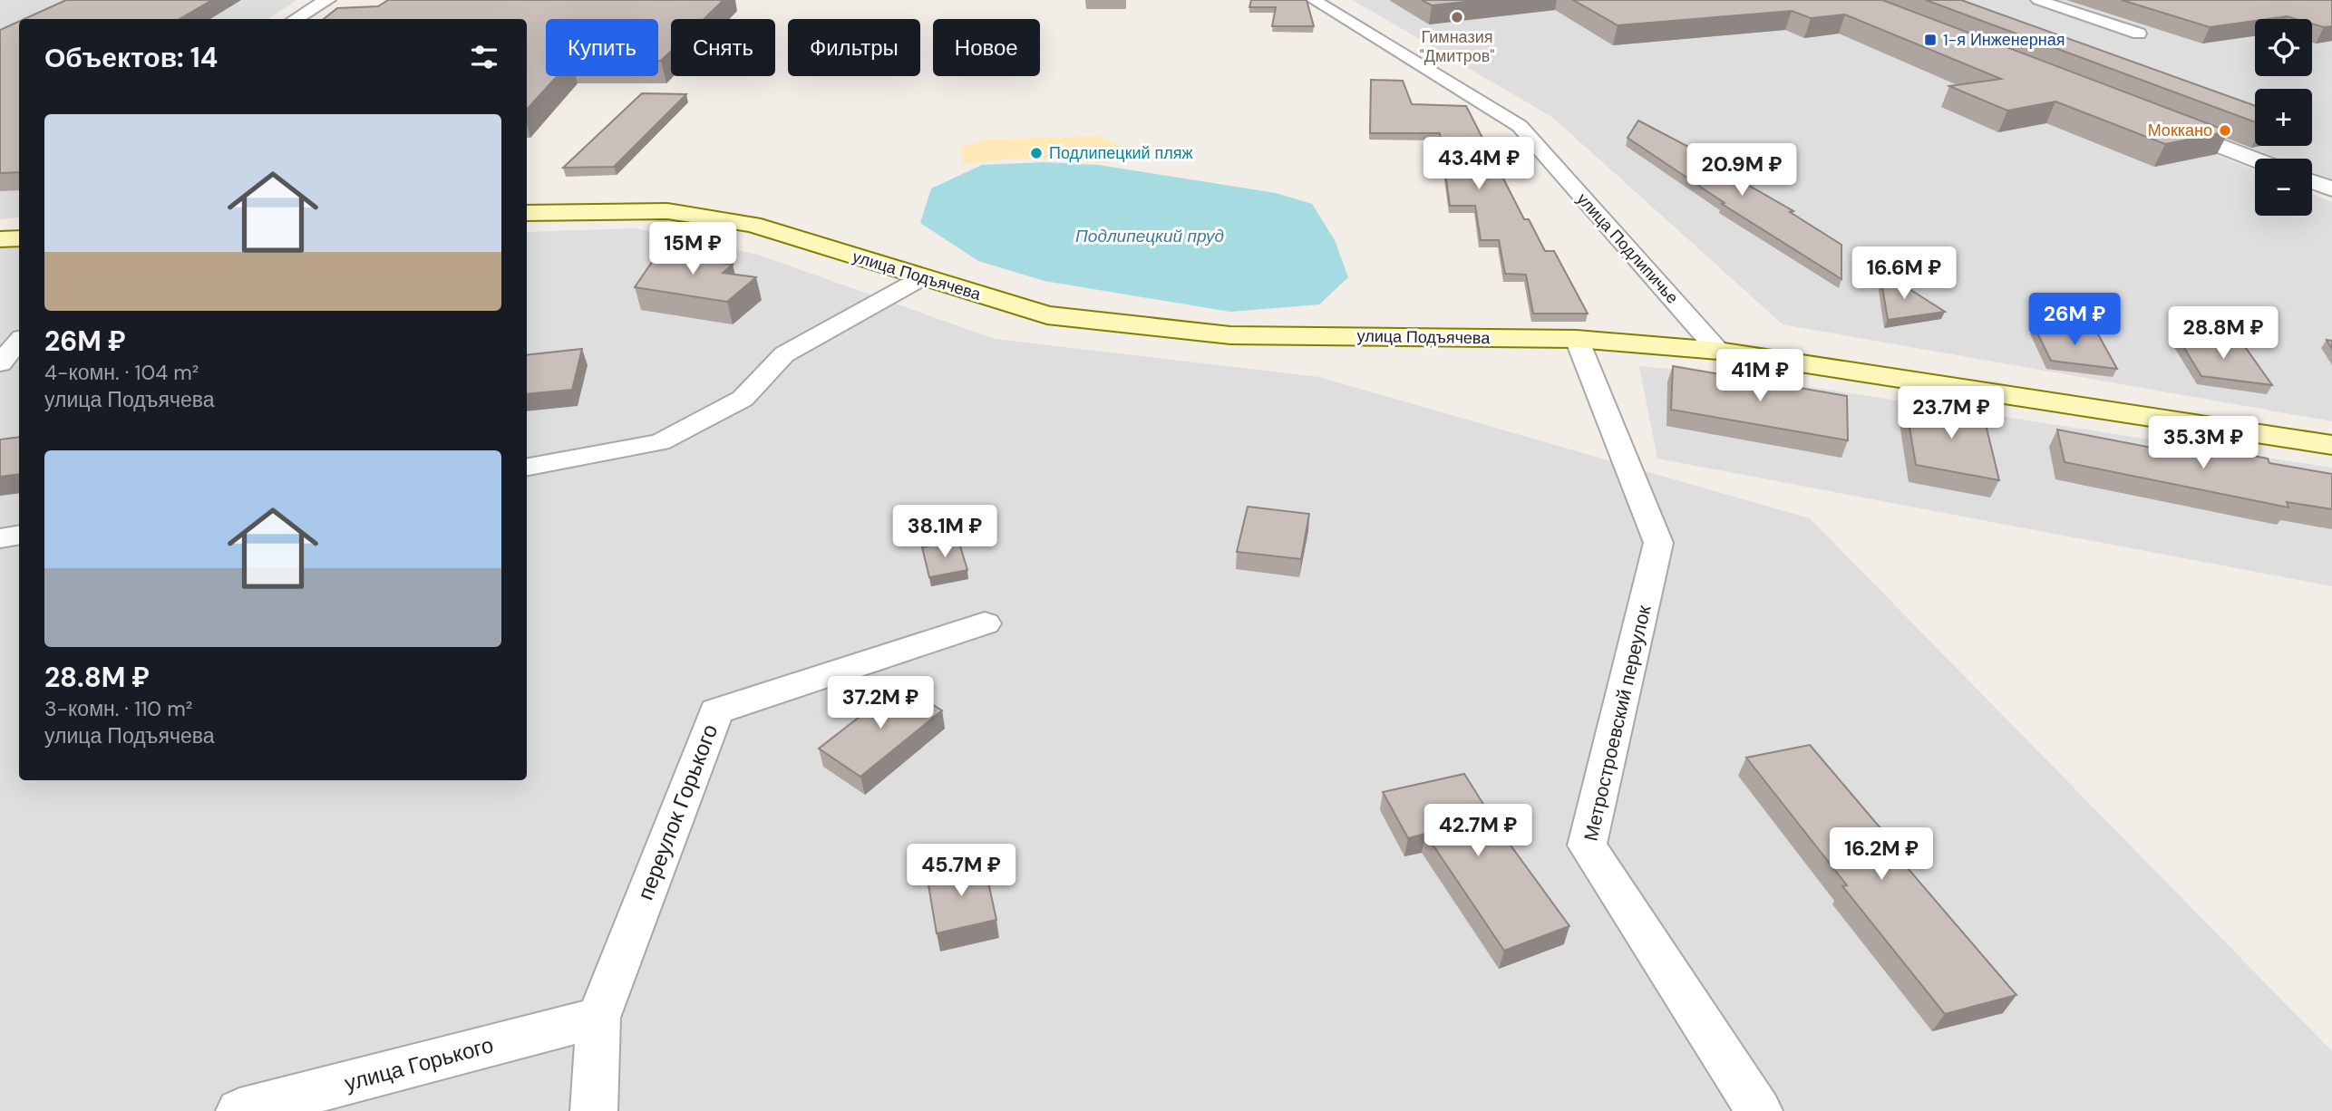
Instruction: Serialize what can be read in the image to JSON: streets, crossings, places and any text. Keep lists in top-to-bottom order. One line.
{"streets":{"main road":["улица Подъячева"],"street":["улица Подлипичье","Метростроевский переулок","переулок Горького","улица Горького"]},"crossings":[["улица Подлипичье","улица Подъячева"],["улица Подъячева","Метростроевский переулок"],["переулок Горького","улица Горького"]],"water":["Подлипецкий пруд"],"places":{"other":["Гимназия \"Дмитров\"","Моккано","Подлипецкий пляж"],"transit":["1-я Инженерная"]},"page":{"map_buttons":["+","−"],"chip":["Купить","Снять","Фильтры","Новое"],"heading":"Объектов: 14","list":[{"name":"26M ₽","note":"4-комн. · 104 m² · улица Подъячева"},{"name":"28.8M ₽","note":"3-комн. · 110 m² · улица Подъячева"}],"price":["43.4M ₽","20.9M ₽","15M ₽","16.6M ₽","26M ₽","28.8M ₽","41M ₽","23.7M ₽","35.3M ₽","38.1M ₽","37.2M ₽","42.7M ₽","16.2M ₽","45.7M ₽"]}}
